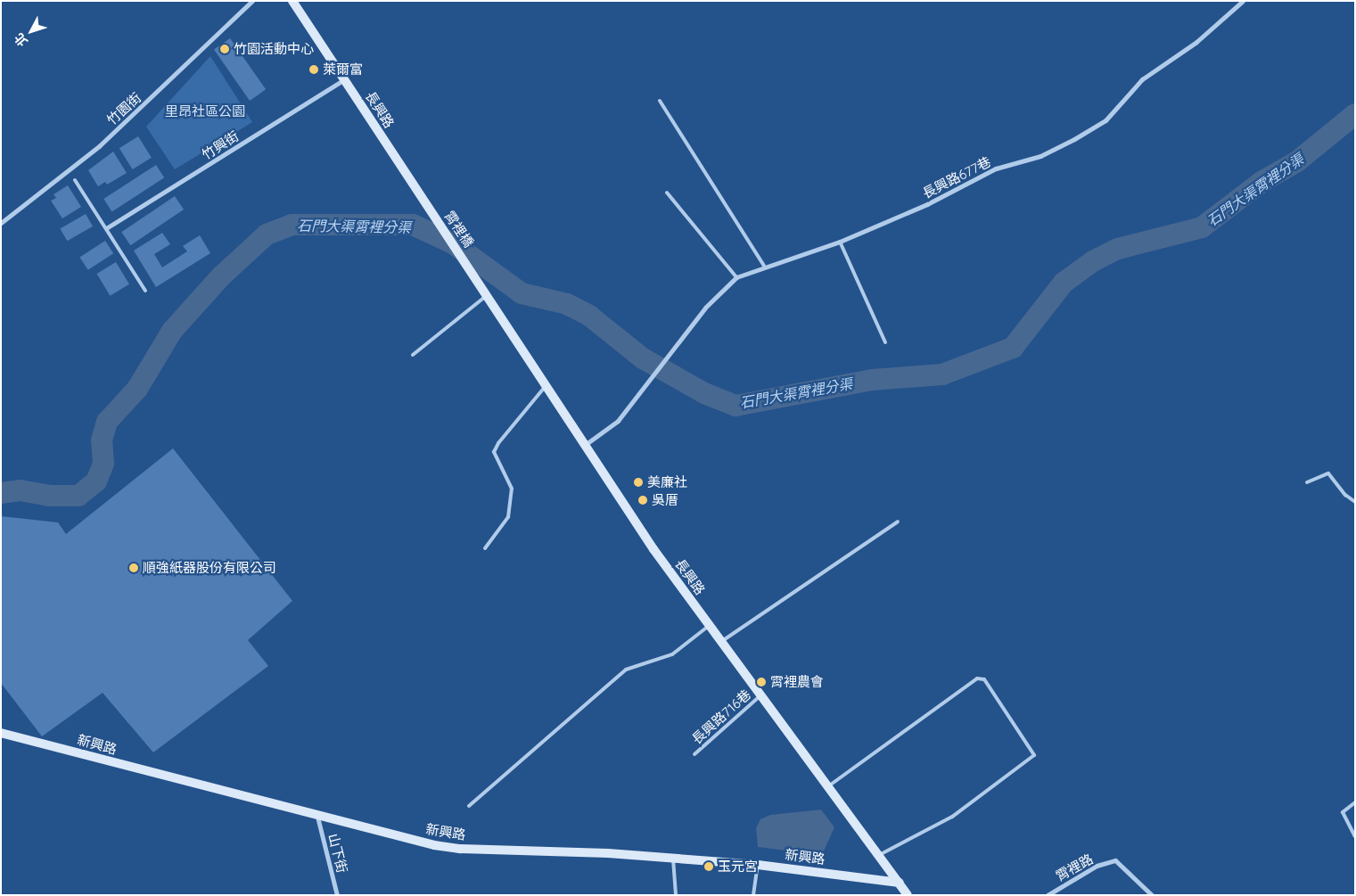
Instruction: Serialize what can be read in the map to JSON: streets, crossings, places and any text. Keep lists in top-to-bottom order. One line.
{"streets":{"main road":["長興路","霄裡橋","新興路"],"street":["竹園街","竹興街","長興路677巷","山下街","霄裡路"],"lane":["長興路716巷"]},"crossings":[["長興路","竹興街"],["長興路","長興路677巷"],["長興路","霄裡橋"],["長興路","長興路716巷"],["長興路","新興路"],["新興路","山下街"]],"water":["石門大渠霄裡分渠"],"parks":["里昂社區公園"],"places":["竹園活動中心","萊爾富","美廉社","吳厝","順強紙器股份有限公司","霄裡農會","玉元宮"],"north":"bottom left"}
